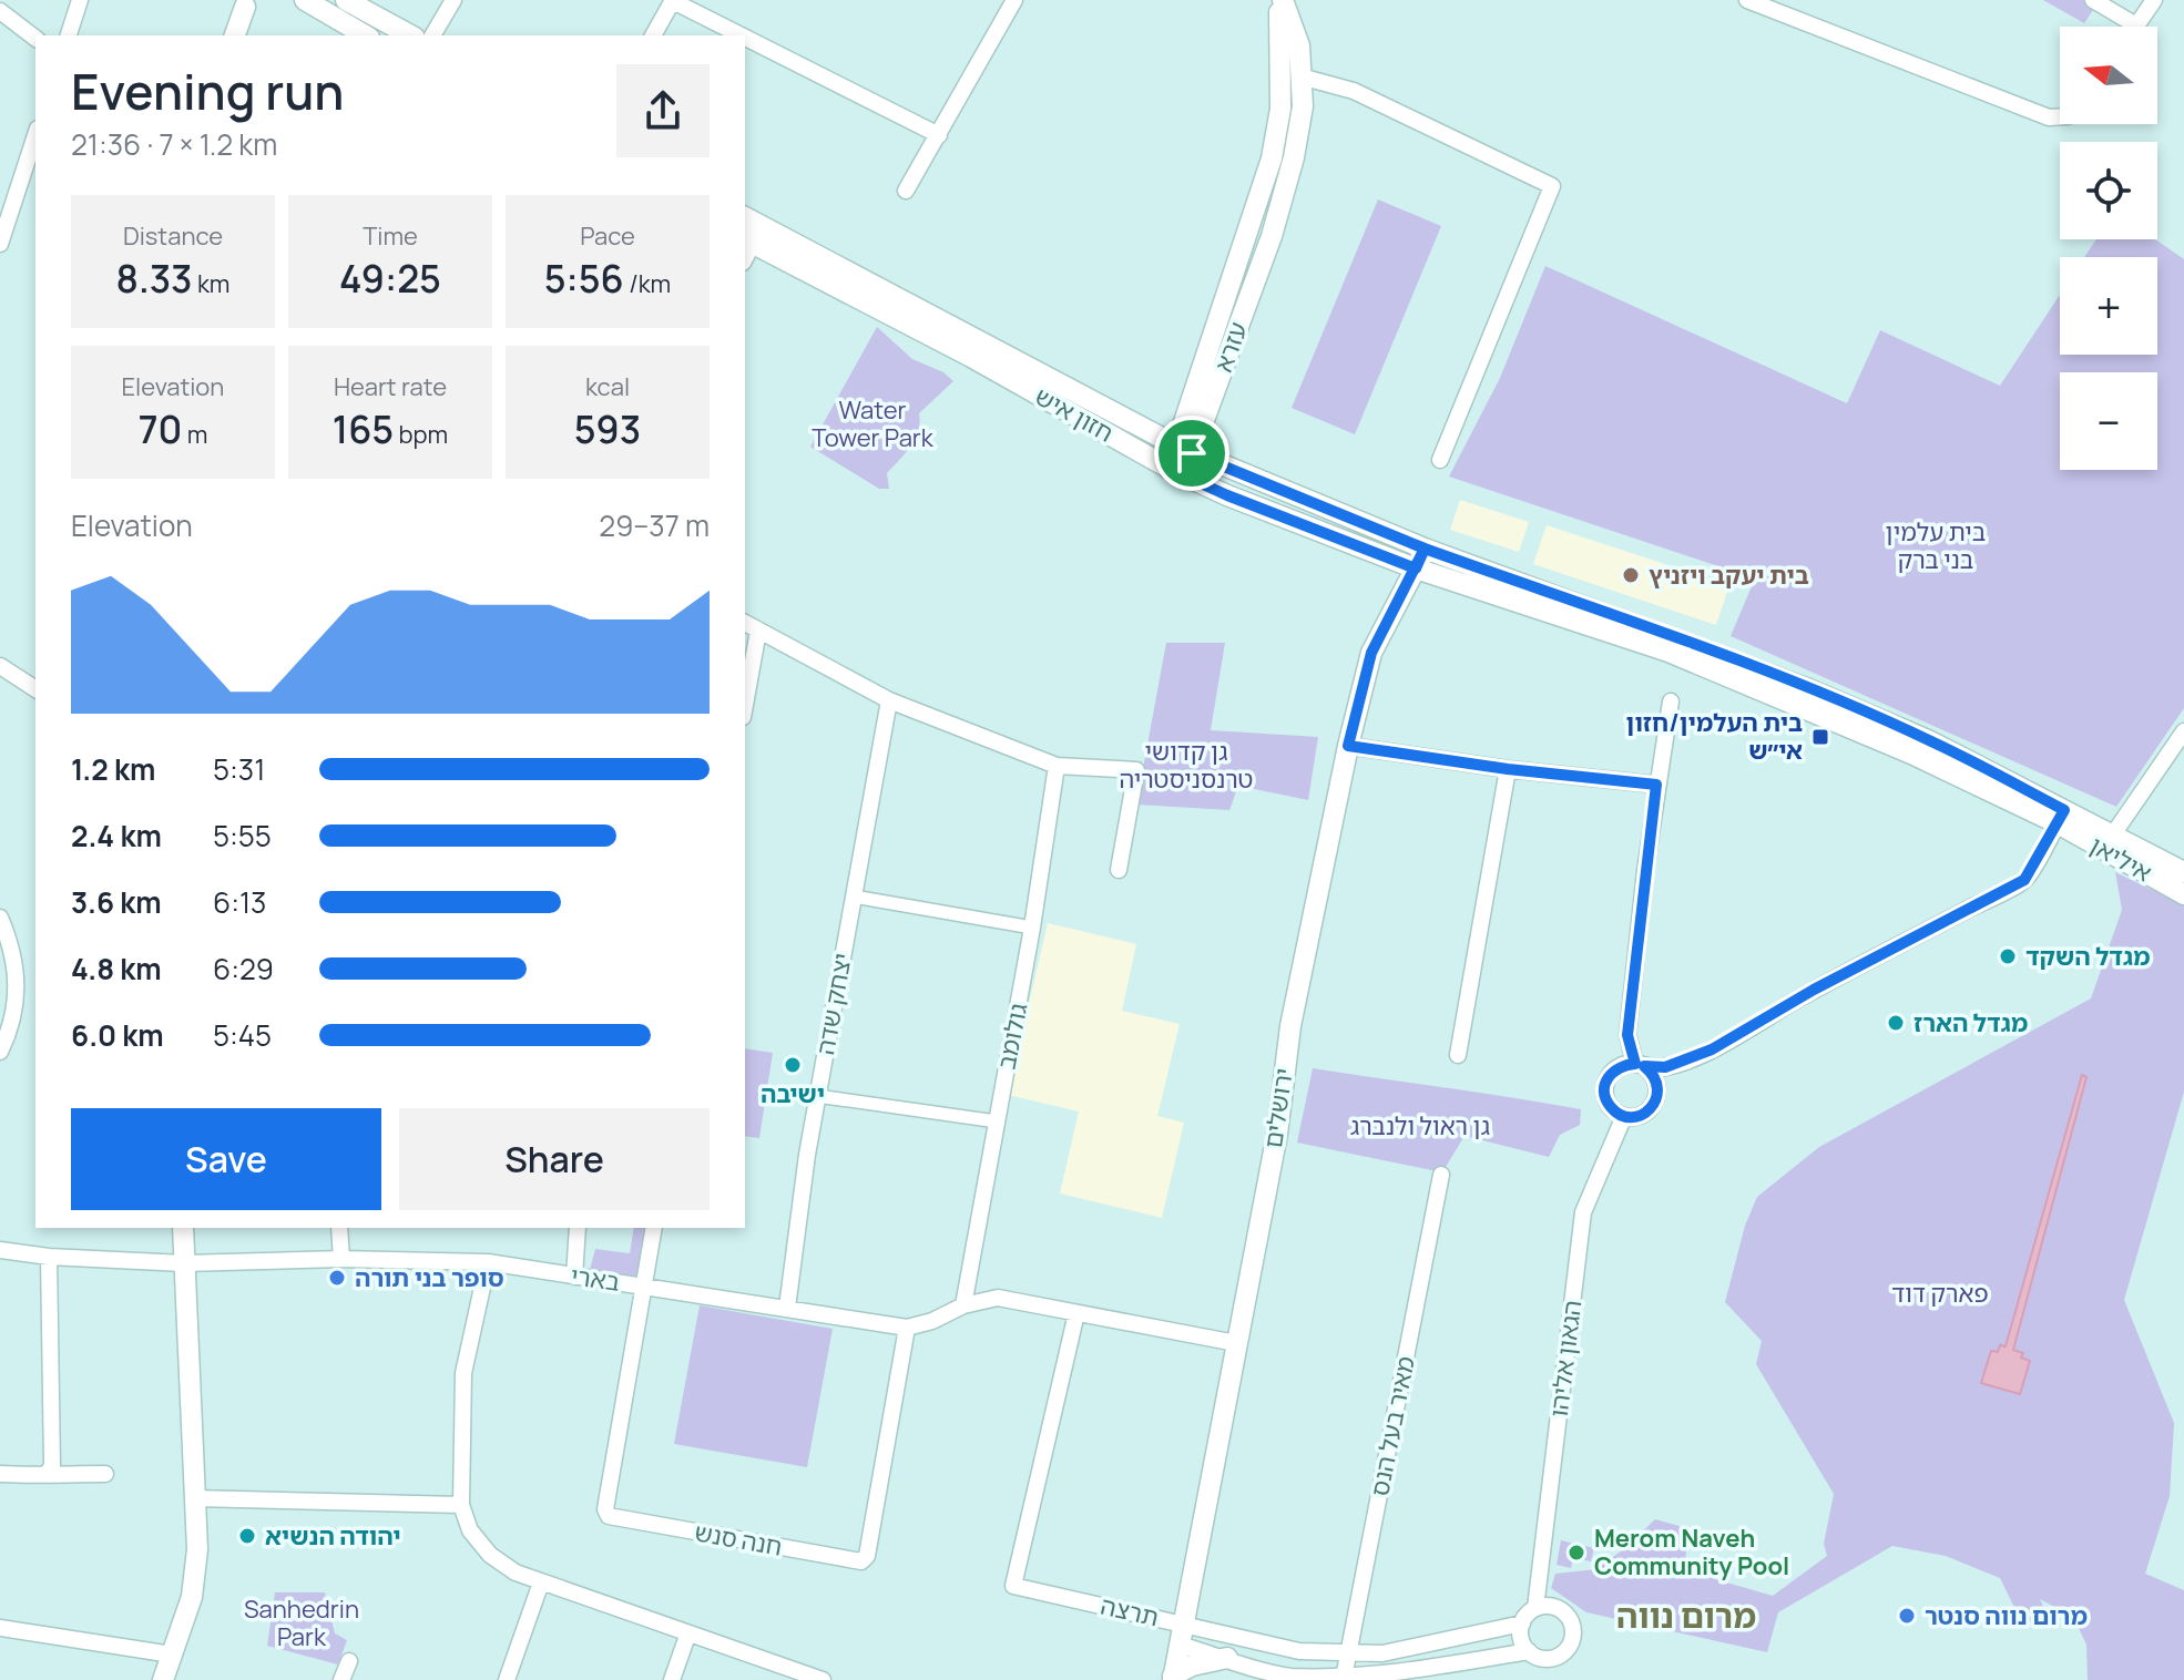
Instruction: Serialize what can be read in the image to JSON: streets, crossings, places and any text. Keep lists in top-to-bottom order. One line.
{"streets":{"street":["עזרא","חזון איש","איליאן","יצחק שדה","גולומב","ירושלים","בארי","הגאון אליהו","מאיר בעל הנס","חנה סנש","תרצה"]},"crossings":[["עזרא","חזון איש"],["חזון איש","איליאן"],["חזון איש","ירושלים"],["יצחק שדה","בארי"],["גולומב","בארי"],["ירושלים","תרצה"],["בארי","חנה סנש"],["בארי","תרצה"],["הגאון אליהו","תרצה"],["מאיר בעל הנס","תרצה"]],"districts":["מרום נווה"],"parks":["Water Tower Park","בית עלמין בני ברק","גן קדושי טרנסניסטריה","גן ראול ולנברג","פארק דוד","Sanhedrin Park"],"places":{"other":["בית יעקב ויזניץ","מגדל השקד","מגדל הארז","ישיבה","סופר בני תורה","יהודה הנשיא","Merom Naveh Community Pool","מרום נווה סנטר"],"transit":["בית העלמין/חזון אי״ש"]},"north":"left","page":{"map_buttons":["+","−"],"heading":["Evening run","21:36 · 7 × 1.2 km"],"stats":[["Distance","8.33 km"],["Time","49:25"],["Pace","5:56 /km"],["Elevation","70 m"],["Heart rate","165 bpm"],["kcal","593"]],"chart":["Elevation","29–37 m"],"list":[{"name":"1.2 km","note":"5:31"},{"name":"2.4 km","note":"5:55"},{"name":"3.6 km","note":"6:13"},{"name":"4.8 km","note":"6:29"},{"name":"6.0 km","note":"5:45"}],"buttons":["Save","Share"]}}
